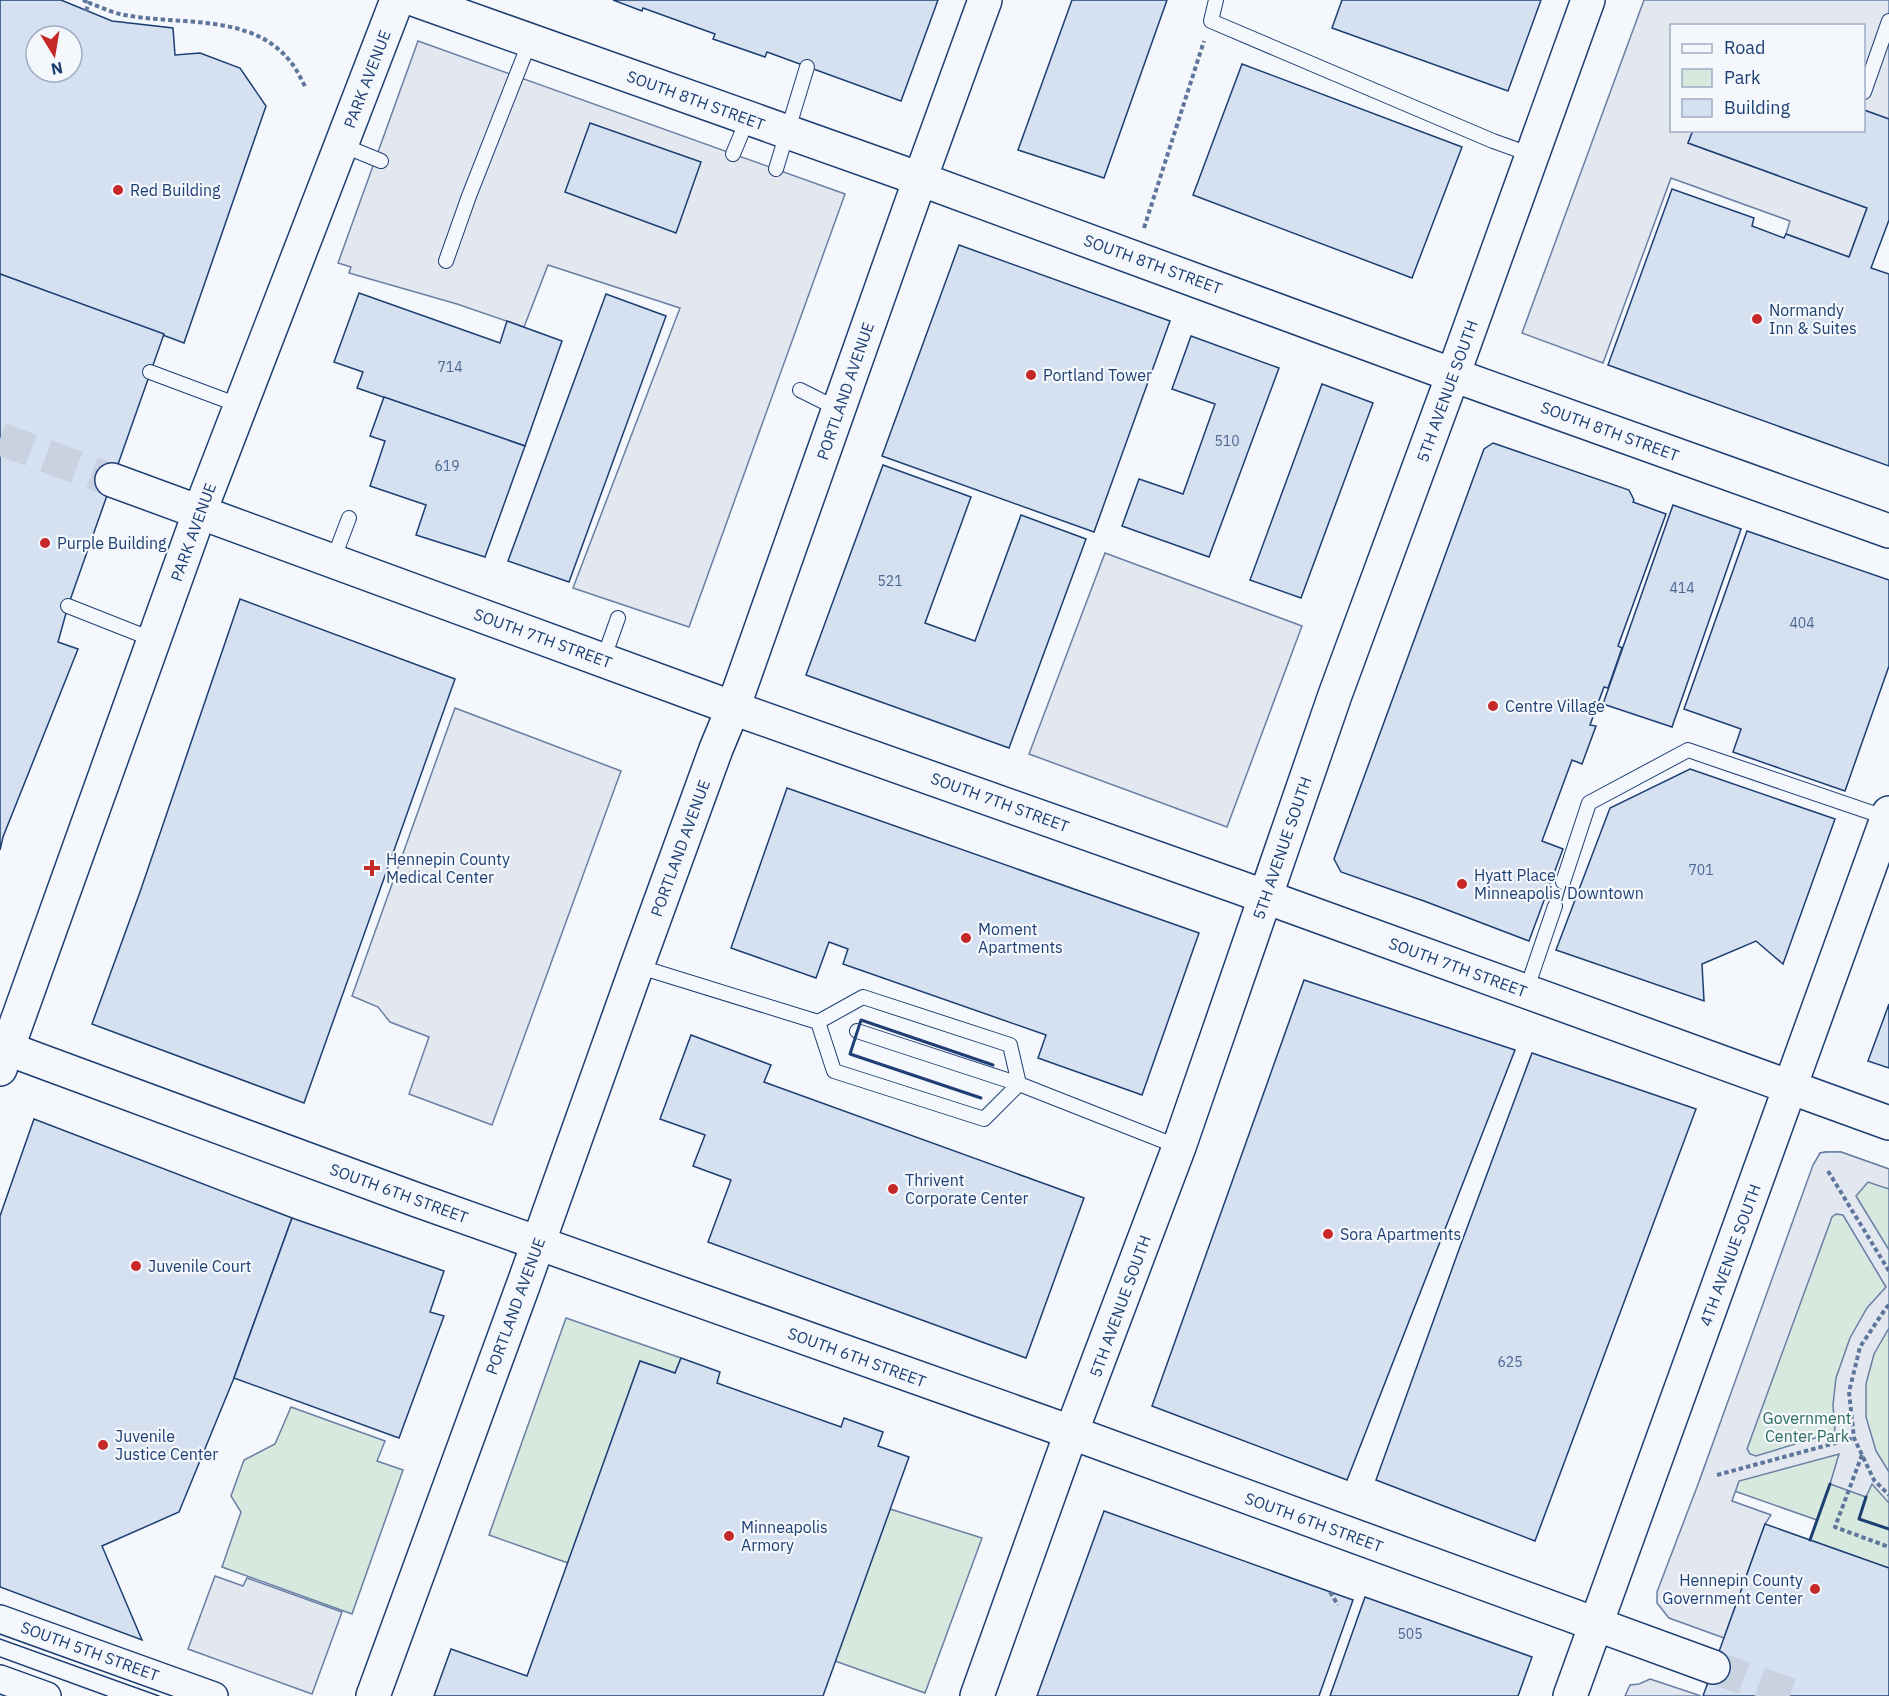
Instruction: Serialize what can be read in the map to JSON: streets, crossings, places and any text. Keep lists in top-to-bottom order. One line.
{"streets":{"main road":["PARK AVENUE","SOUTH 8TH STREET","PORTLAND AVENUE","5TH AVENUE SOUTH","SOUTH 7TH STREET","SOUTH 6TH STREET","4TH AVENUE SOUTH"],"street":["SOUTH 5TH STREET"]},"crossings":[["PARK AVENUE","SOUTH 7TH STREET"],["PARK AVENUE","SOUTH 6TH STREET"],["SOUTH 8TH STREET","PORTLAND AVENUE"],["SOUTH 8TH STREET","5TH AVENUE SOUTH"],["PORTLAND AVENUE","SOUTH 7TH STREET"],["PORTLAND AVENUE","SOUTH 6TH STREET"],["5TH AVENUE SOUTH","SOUTH 7TH STREET"],["5TH AVENUE SOUTH","SOUTH 6TH STREET"],["SOUTH 7TH STREET","4TH AVENUE SOUTH"],["SOUTH 6TH STREET","4TH AVENUE SOUTH"]],"parks":["Government Center Park"],"places":{"other":["Red Building","Normandy Inn & Suites","Portland Tower","Purple Building","Centre Village","Hyatt Place Minneapolis/Downtown","Moment Apartments","Thrivent Corporate Center","Sora Apartments","Juvenile Court","Juvenile Justice Center","Minneapolis Armory","Hennepin County Government Center"],"health":["Hennepin County Medical Center"]},"house_numbers":["714","510","619","521","414","404","701","625","505"],"legend":["Road","Park","Building"],"north":"bottom"}
